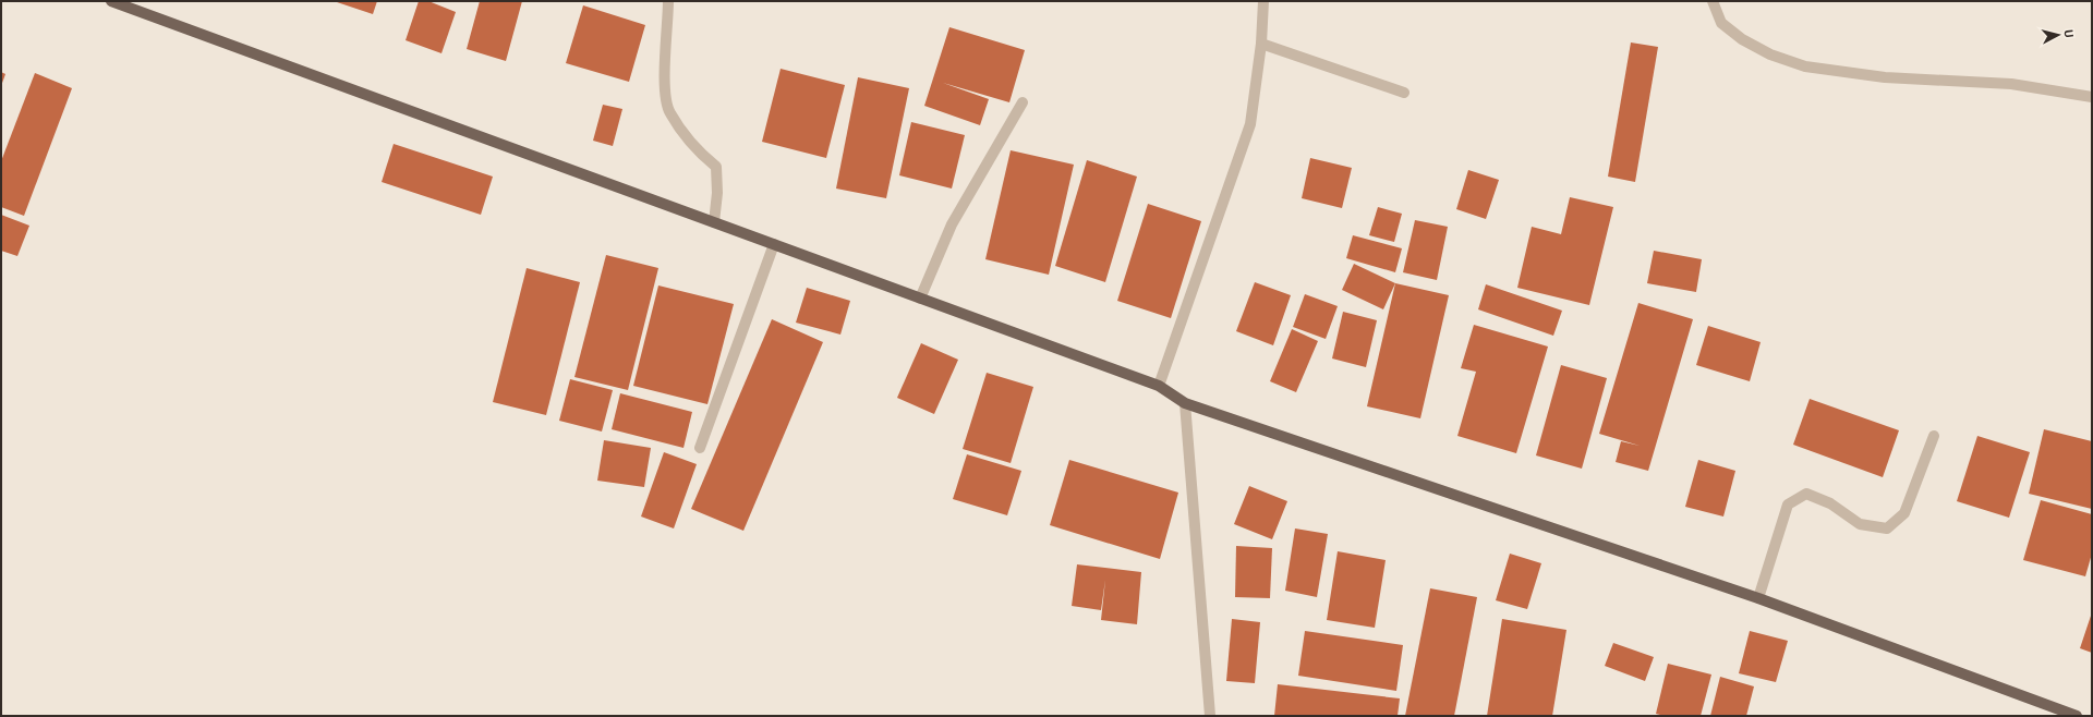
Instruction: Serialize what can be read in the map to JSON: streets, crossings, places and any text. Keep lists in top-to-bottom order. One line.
{"north":"right"}
